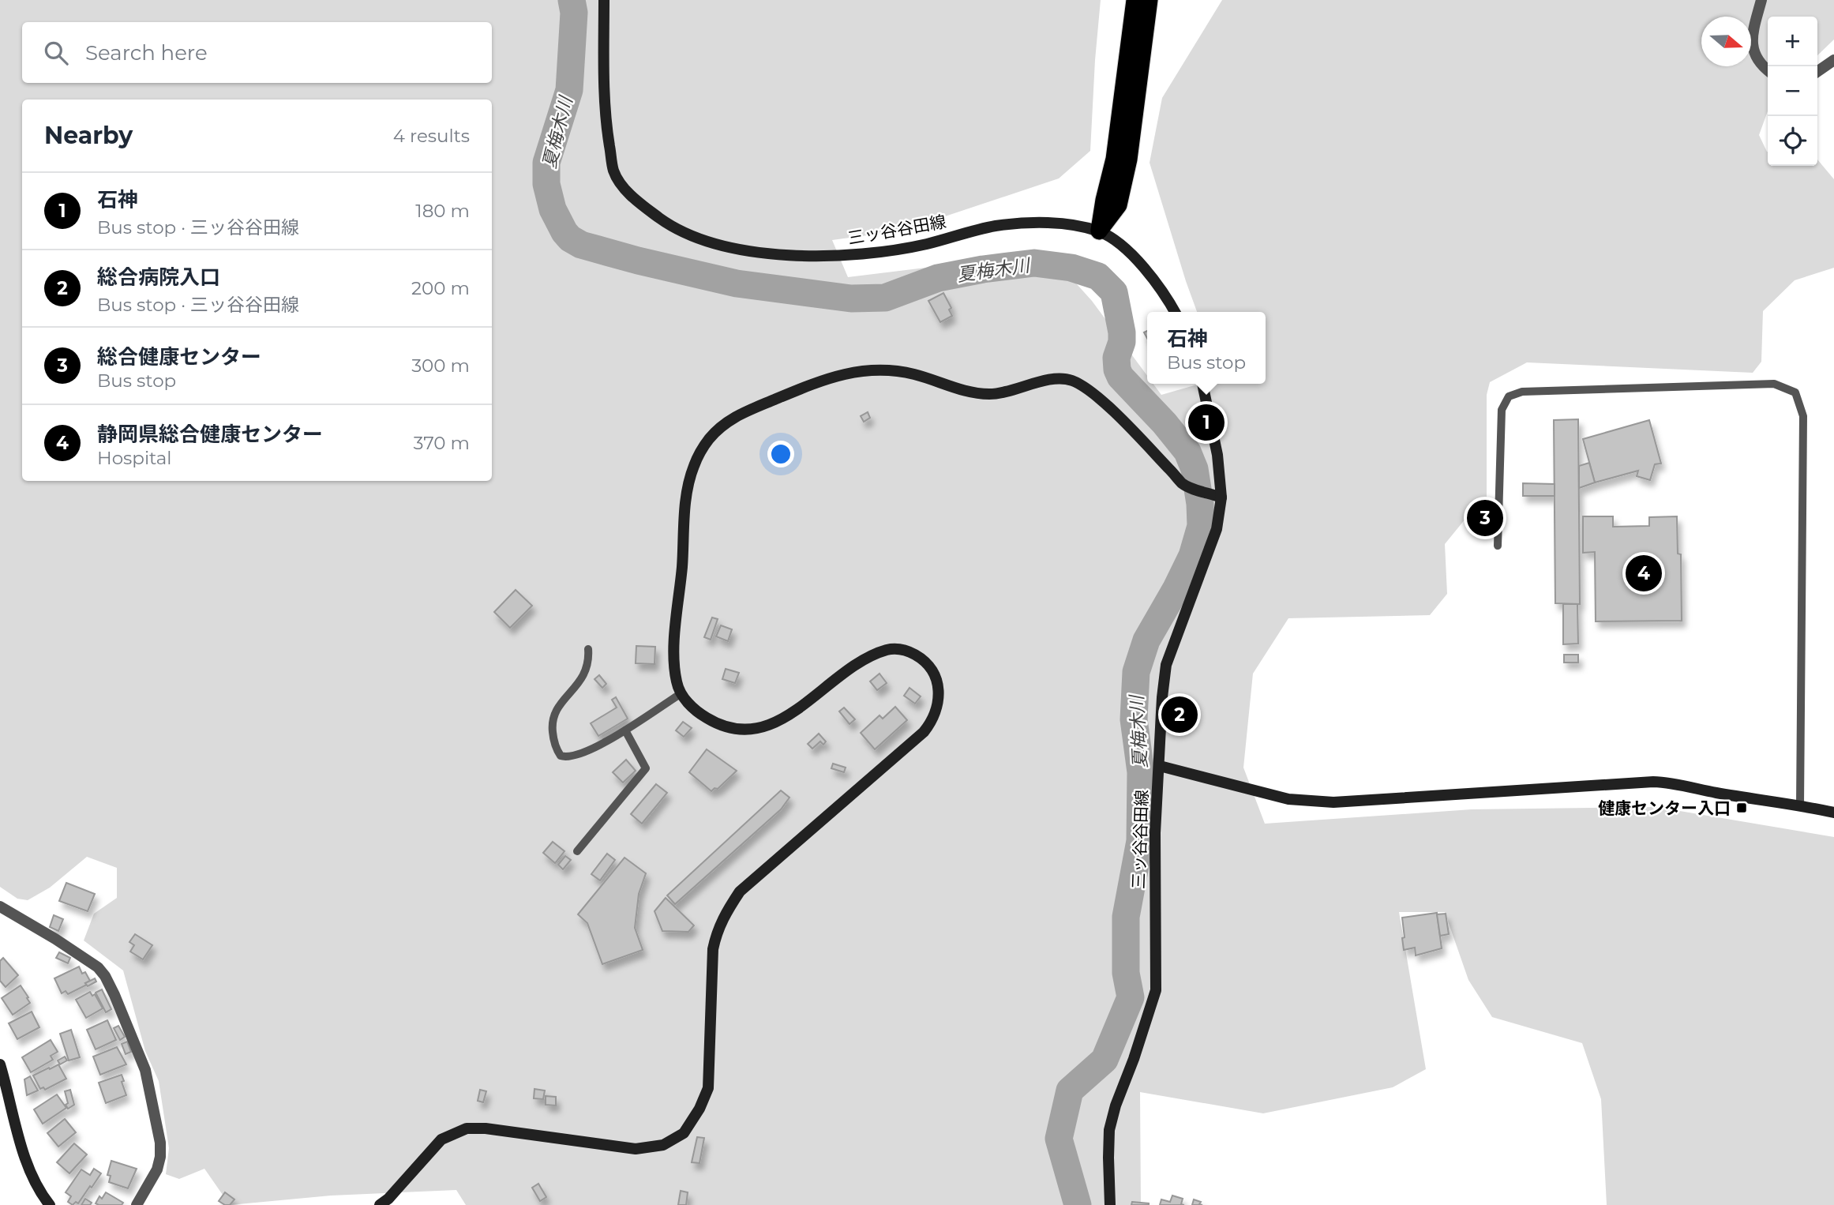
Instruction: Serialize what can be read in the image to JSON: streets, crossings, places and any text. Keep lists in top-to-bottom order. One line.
{"streets":{"street":["三ッ谷谷田線"]},"water":["夏梅木川"],"places":{"transit":["健康センター入口"]},"north":"right","page":{"map_buttons":["+","−"],"search":"Search here","heading":["Nearby","4 results"],"list":[{"mark":"1","name":"石神","note":"Bus stop · 三ッ谷谷田線","value":"180 m"},{"mark":"2","name":"総合病院入口","note":"Bus stop · 三ッ谷谷田線","value":"200 m"},{"mark":"3","name":"総合健康センター","note":"Bus stop","value":"300 m"},{"mark":"4","name":"静岡県総合健康センター","note":"Hospital","value":"370 m"}],"popup":["石神","Bus stop"],"pins":["1","3","4","2"]}}
